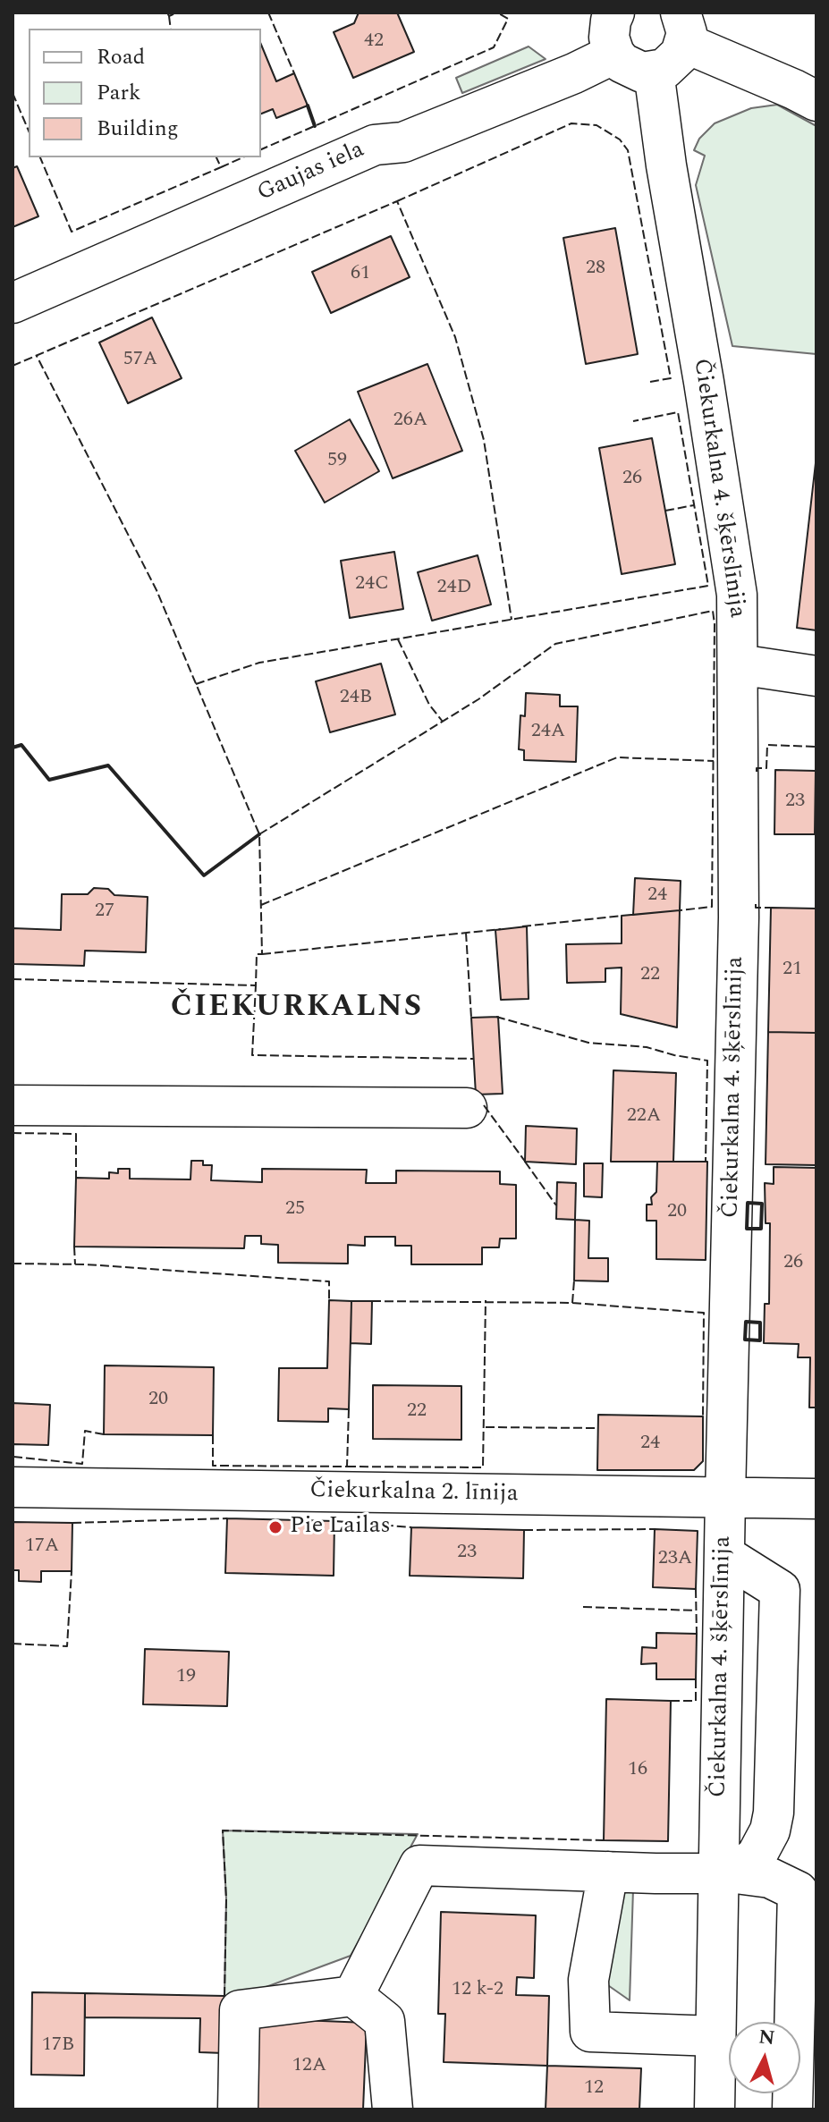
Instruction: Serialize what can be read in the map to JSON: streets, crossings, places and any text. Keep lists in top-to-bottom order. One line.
{"streets":{"street":["Gaujas iela","Čiekurkalna 4. šķērslīnija","Čiekurkalna 2. līnija"]},"crossings":[["Čiekurkalna 4. šķērslīnija","Čiekurkalna 2. līnija"]],"districts":["ČIEKURKALNS"],"places":["Pie Lailas"],"house_numbers":["42","28","61","57A","26A","59","26","24C","24D","24B","24A","23","24","27","21","22","22A","25","20","26","20","22","24","17A","23","23A","19","16","12 k-2","17B","12A","12"],"legend":["Road","Park","Building"],"north":"top"}
